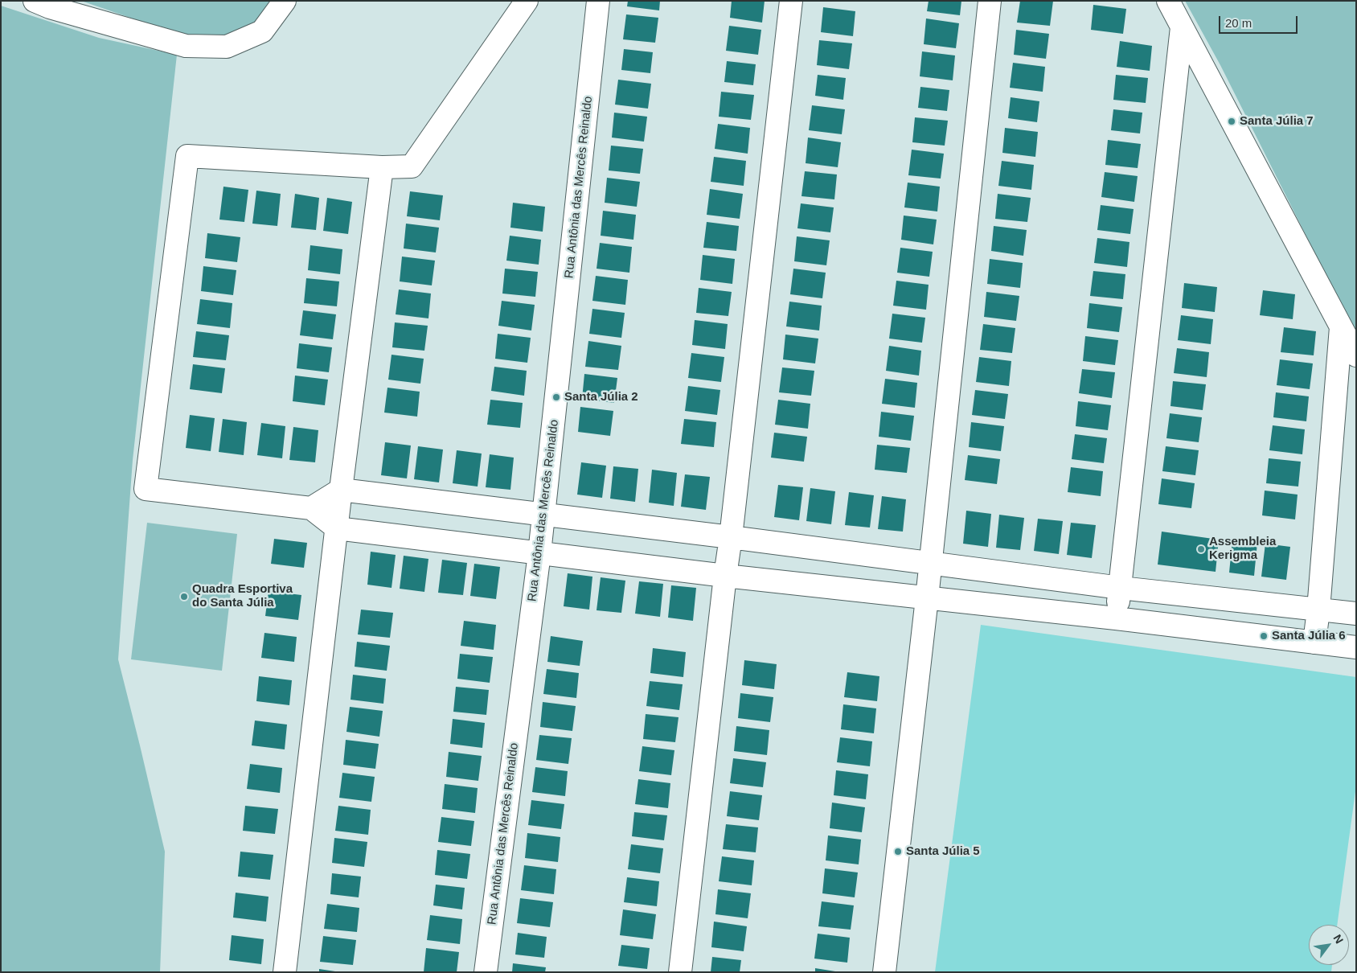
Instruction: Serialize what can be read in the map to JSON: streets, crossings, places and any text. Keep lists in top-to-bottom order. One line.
{"streets":{"street":["Rua Antônia das Mercês Reinaldo"]},"places":["Santa Júlia 7","Santa Júlia 2","Assembleia Kerigma","Quadra Esportiva do Santa Júlia","Santa Júlia 6","Santa Júlia 5"],"scale_bar":"20 m","north":"top right"}
